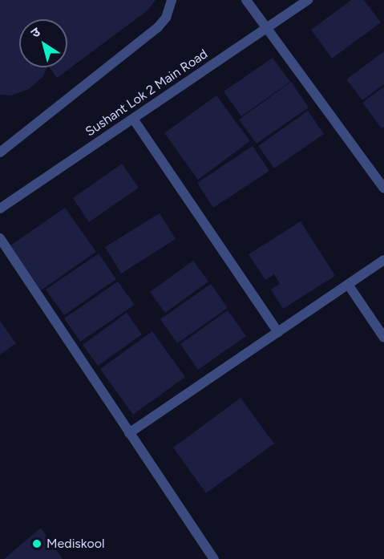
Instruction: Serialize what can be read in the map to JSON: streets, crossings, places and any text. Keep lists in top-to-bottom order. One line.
{"streets":{"street":["Sushant Lok 2 Main Road"]},"places":["Mediskool"],"north":"top left"}
